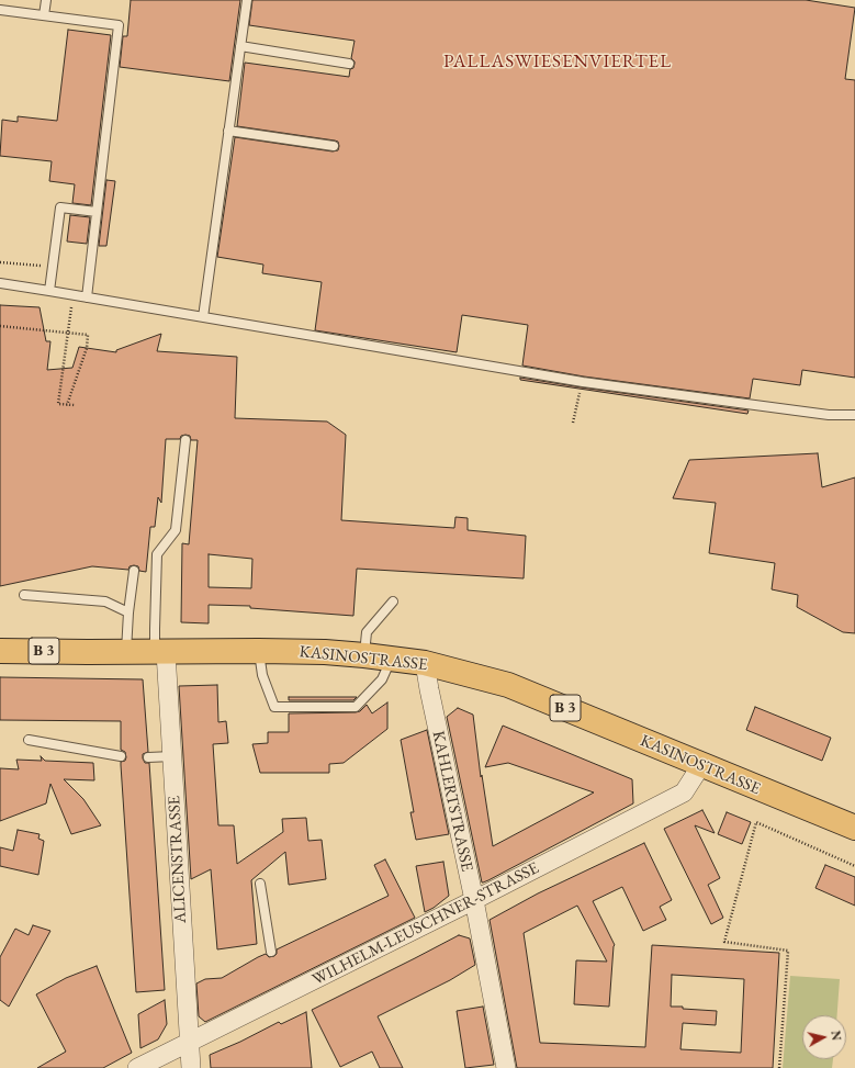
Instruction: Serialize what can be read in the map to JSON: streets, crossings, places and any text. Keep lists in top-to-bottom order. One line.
{"streets":{"main road":["B 3","KASINOSTRASSE"],"street":["KAHLERTSTRASSE","ALICENSTRASSE","WILHELM-LEUSCHNER-STRASSE"]},"crossings":[["KASINOSTRASSE","KAHLERTSTRASSE"],["KASINOSTRASSE","ALICENSTRASSE"],["KASINOSTRASSE","WILHELM-LEUSCHNER-STRASSE"],["KAHLERTSTRASSE","WILHELM-LEUSCHNER-STRASSE"],["ALICENSTRASSE","WILHELM-LEUSCHNER-STRASSE"]],"districts":["PALLASWIESENVIERTEL"],"north":"right"}
